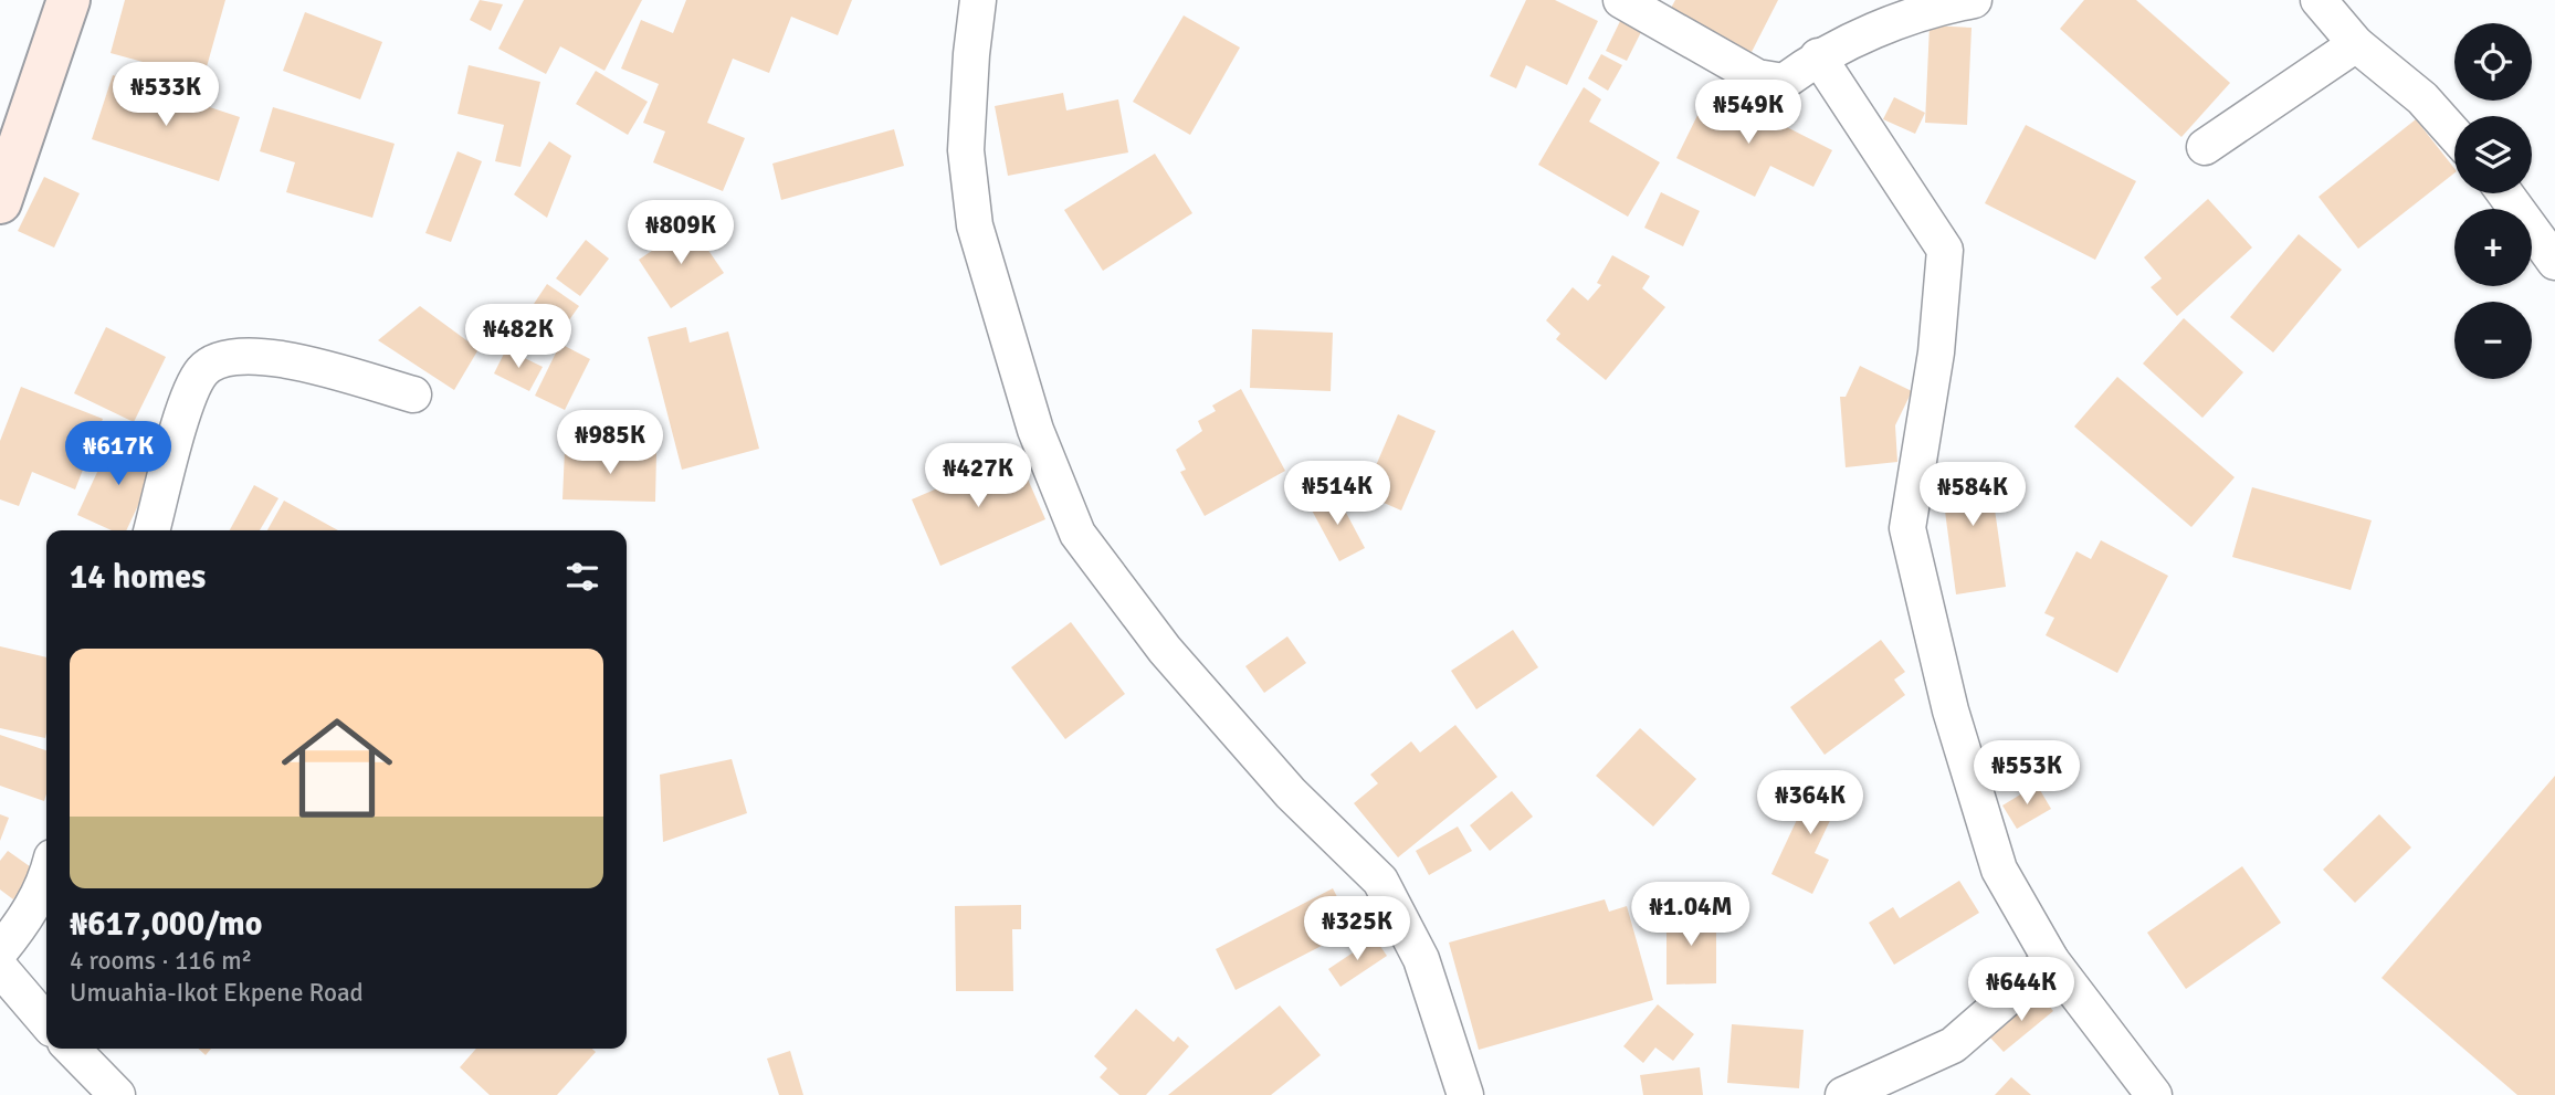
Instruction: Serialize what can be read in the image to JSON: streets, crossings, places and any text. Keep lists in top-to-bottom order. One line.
{"page":{"map_buttons":["+","−"],"price":["₦533K","₦549K","₦809K","₦482K","₦985K","₦617K","₦427K","₦514K","₦584K","₦553K","₦364K","₦1.04M","₦325K","₦644K"],"heading":"14 homes","list":[{"name":"₦617,000/mo","note":"4 rooms · 116 m² · Umuahia-Ikot Ekpene Road"}]}}
